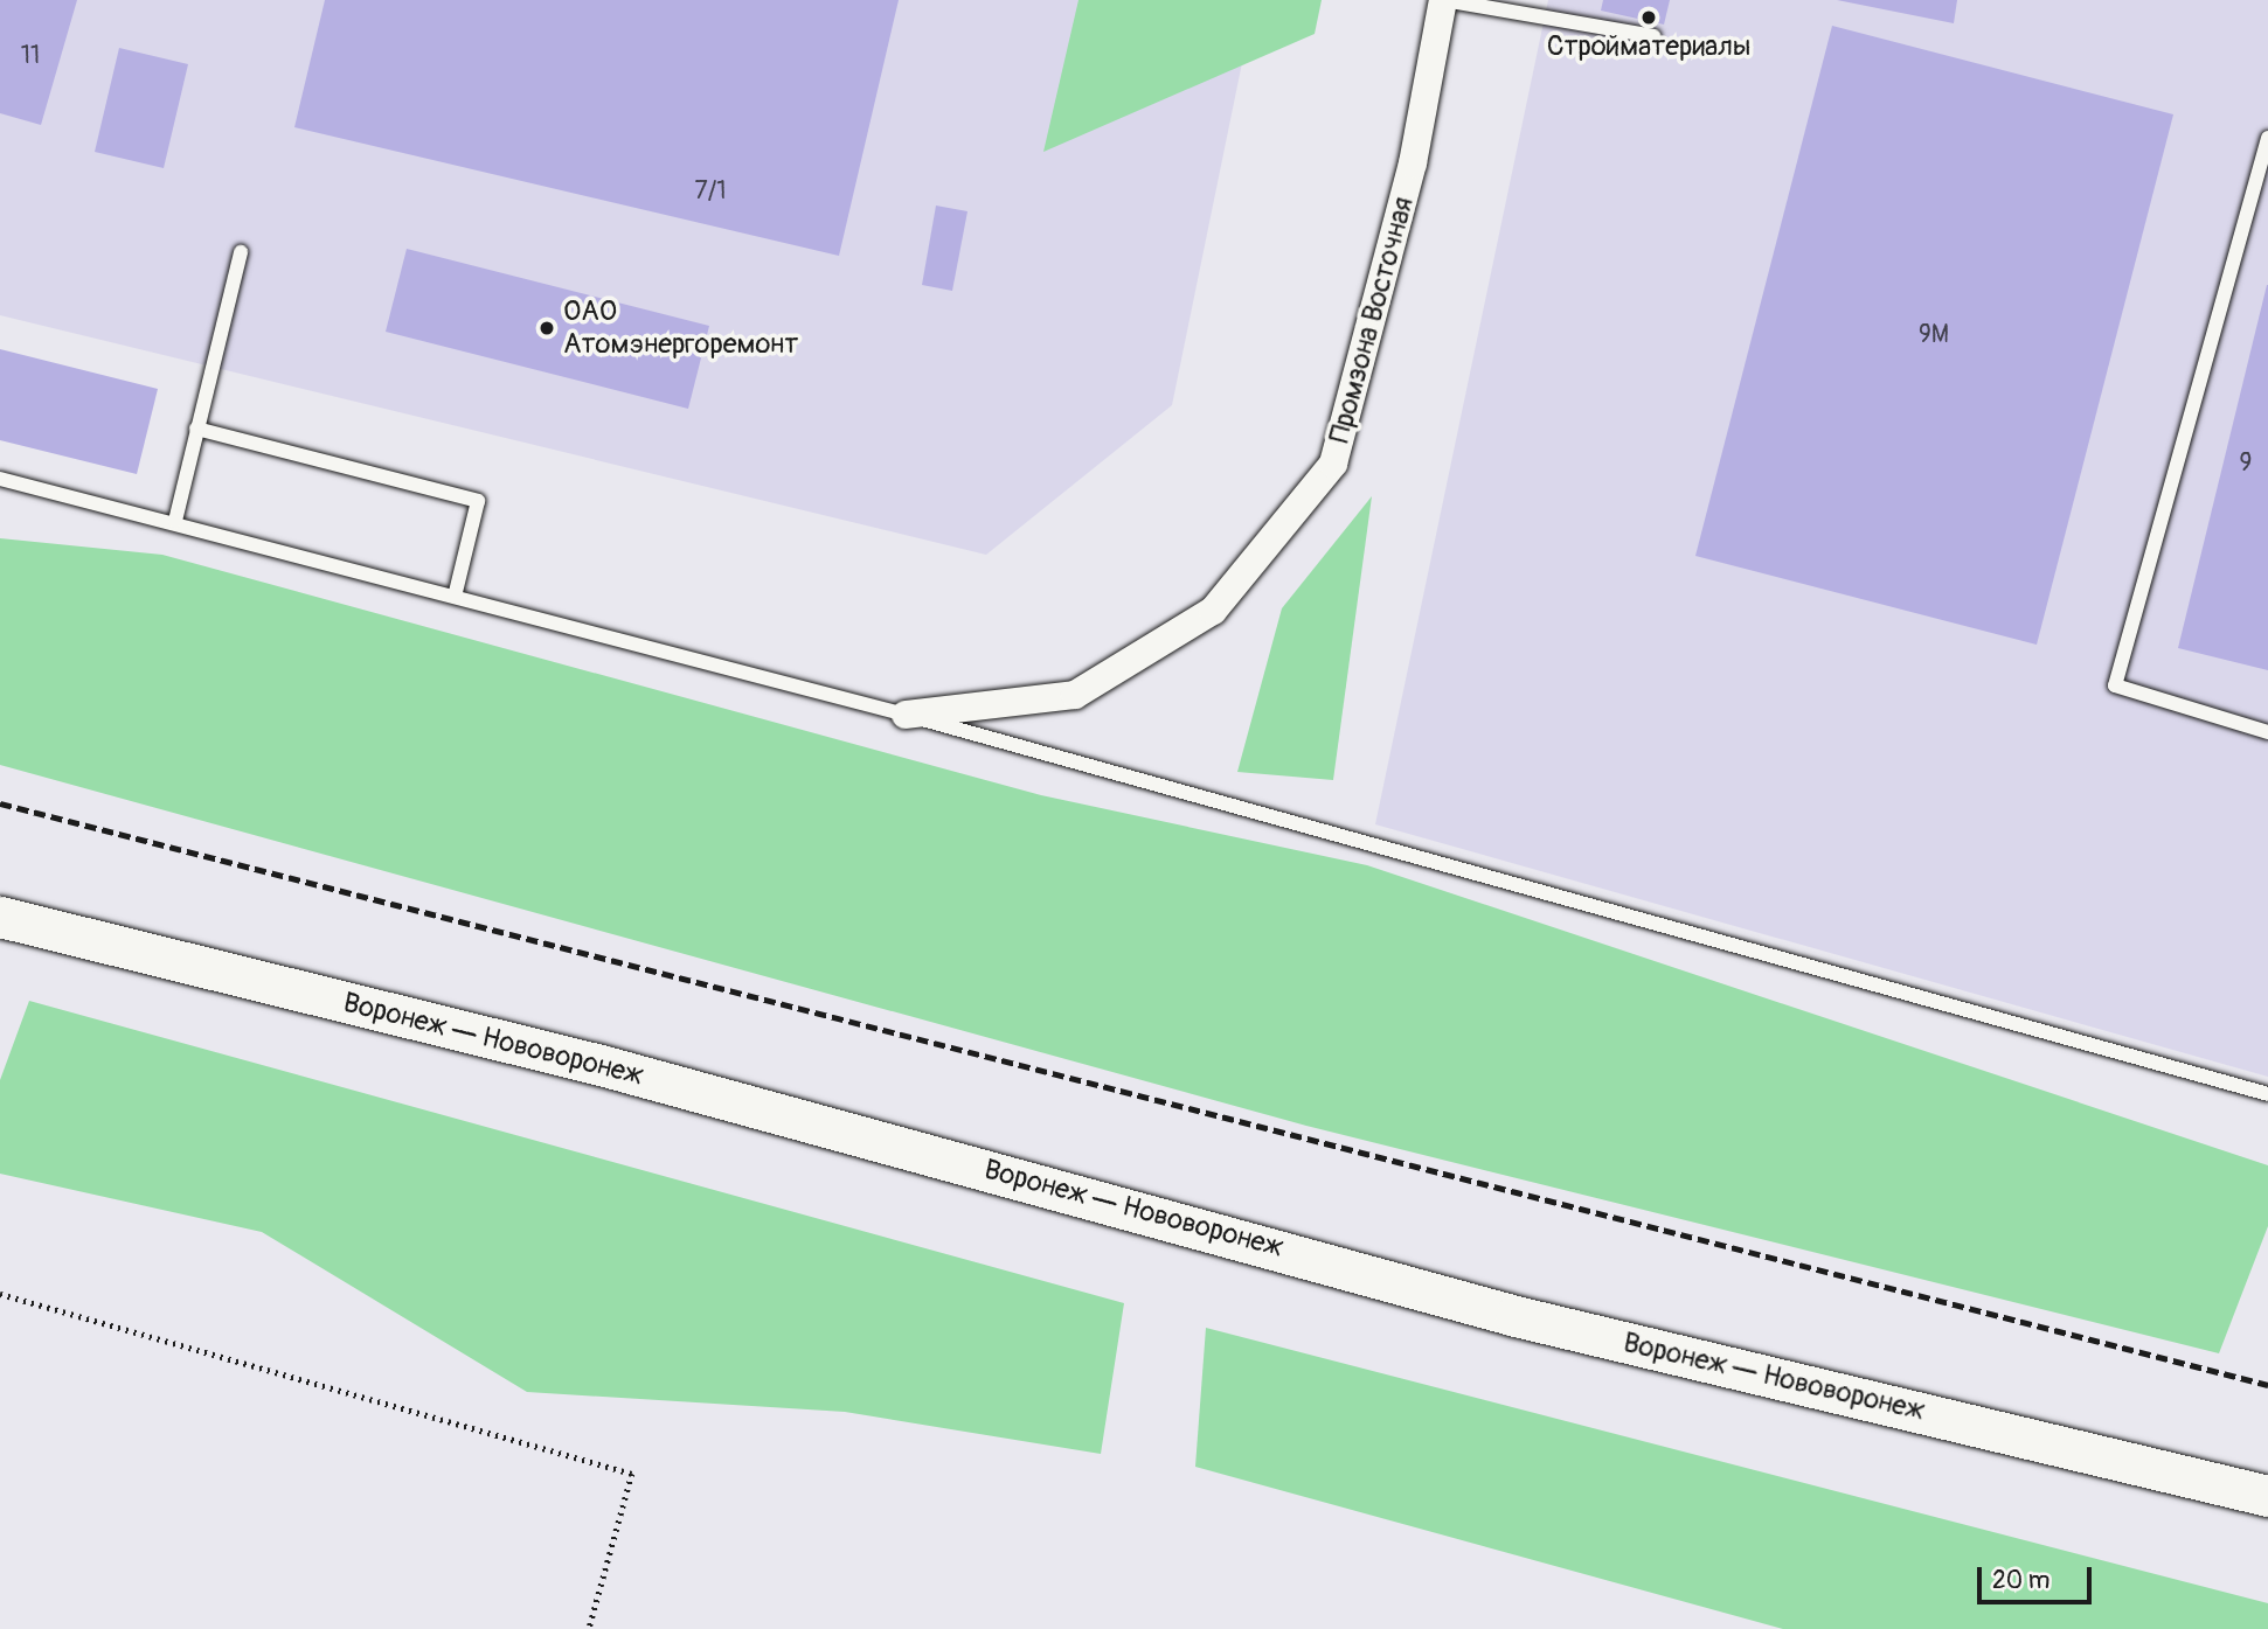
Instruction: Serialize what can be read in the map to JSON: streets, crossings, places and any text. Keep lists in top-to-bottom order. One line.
{"streets":{"main road":["Воронеж — Нововоронеж"],"street":["Промзона Восточная"]},"places":["Стройматериалы","ОАО Атомэнергоремонт"],"house_numbers":["11","7/1","9М","9"],"scale_bar":"20 m"}
